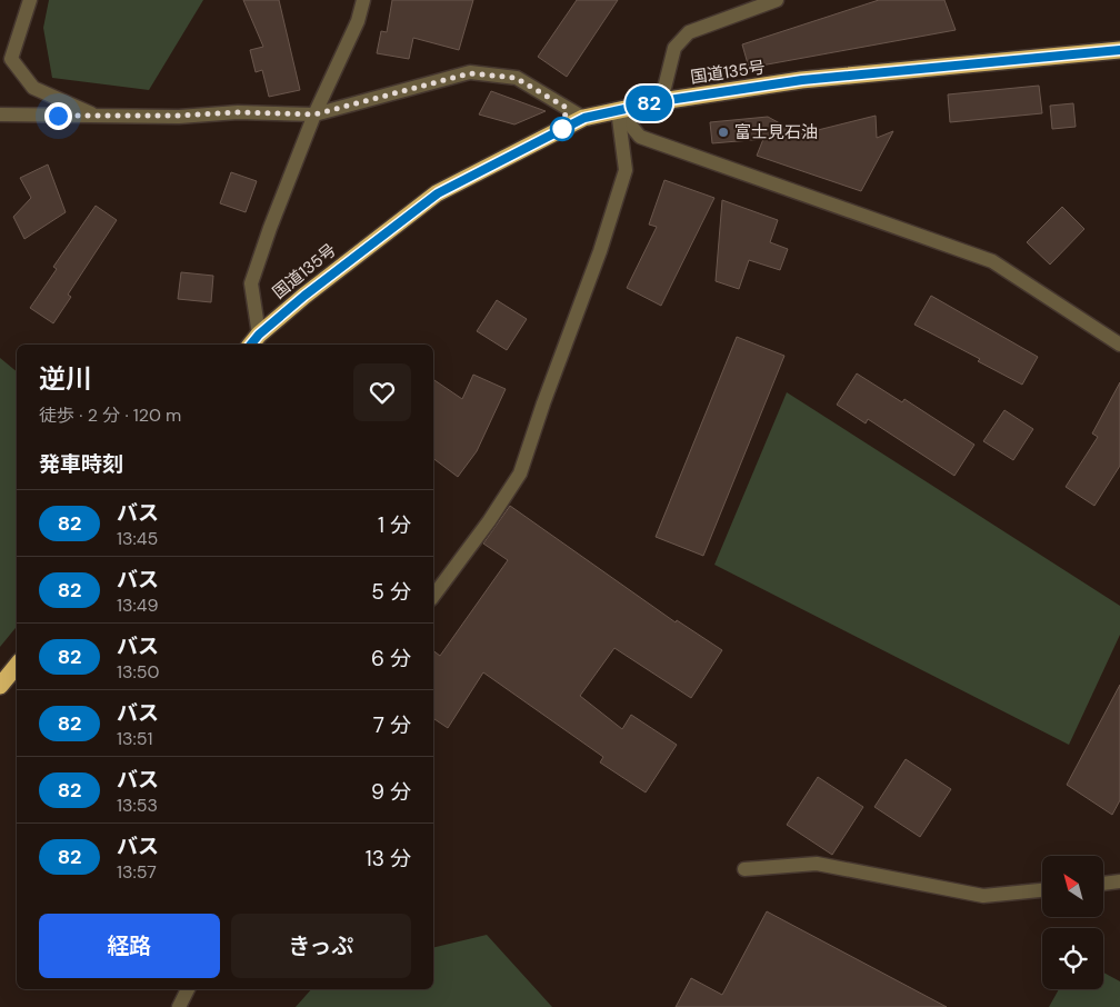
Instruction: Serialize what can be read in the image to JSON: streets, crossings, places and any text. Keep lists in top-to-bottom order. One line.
{"streets":{"highway":["国道135号"]},"places":["富士見石油"],"lines":["bus line 82"],"north":"top left","page":{"on_map":"82","heading":[["逆川","徒歩 · 2 分 · 120 m"],"発車時刻"],"list":[{"mark":"82","name":"バス","note":"13:45","value":"1 分"},{"mark":"82","name":"バス","note":"13:49","value":"5 分"},{"mark":"82","name":"バス","note":"13:50","value":"6 分"},{"mark":"82","name":"バス","note":"13:51","value":"7 分"},{"mark":"82","name":"バス","note":"13:53","value":"9 分"},{"mark":"82","name":"バス","note":"13:57","value":"13 分"}],"buttons":["経路","きっぷ"]}}
